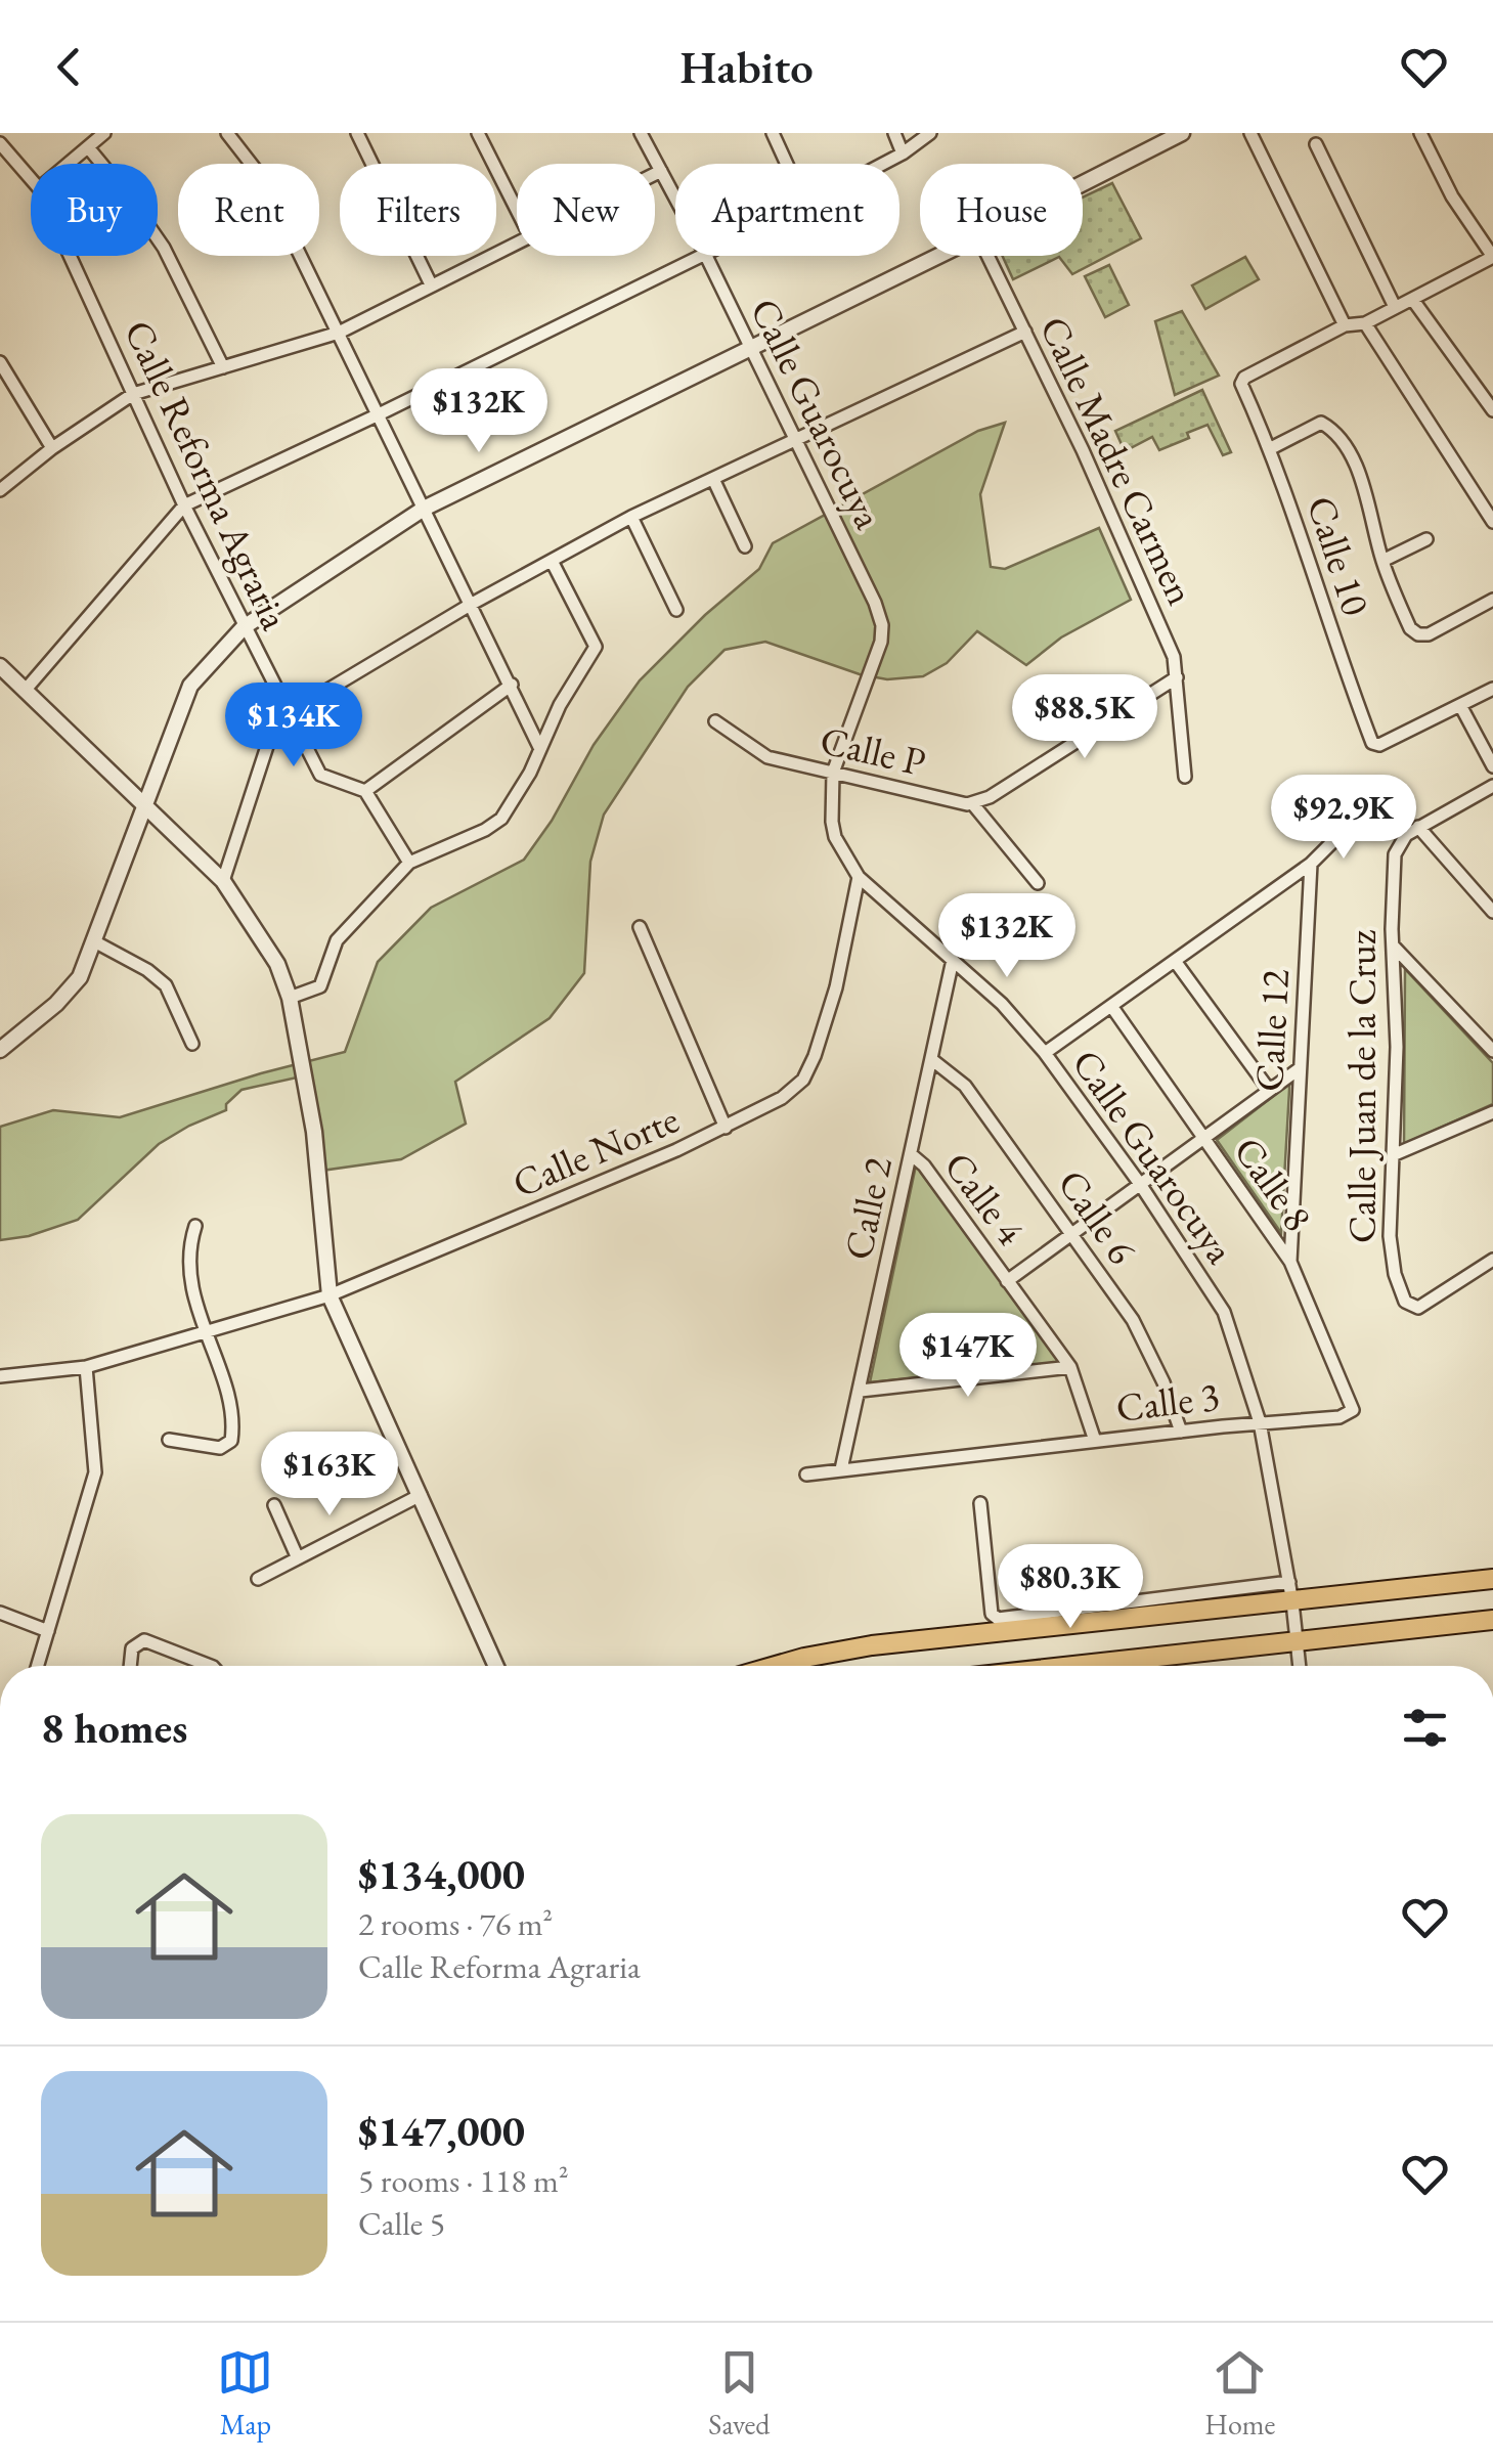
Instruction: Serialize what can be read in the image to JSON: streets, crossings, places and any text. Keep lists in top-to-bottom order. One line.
{"streets":{"street":["Calle Guarocuya","Calle Madre Carmen","Calle Reforma Agraria","Calle 10","Calle P","Calle 12","Calle Juan de la Cruz","Calle Norte","Calle 8","Calle 4","Calle 2","Calle 6","Calle 3"]},"crossings":[["Calle Guarocuya","Calle P"],["Calle Guarocuya","Calle Norte"],["Calle Guarocuya","Calle 2"],["Calle Guarocuya","Calle 3"],["Calle Madre Carmen","Calle P"],["Calle 12","Calle 8"],["Calle 8","Calle 3"],["Calle 4","Calle 2"],["Calle 4","Calle 3"],["Calle 2","Calle 6"],["Calle 2","Calle 3"],["Calle 6","Calle 3"]],"page":{"header":"Habito","chip":["Buy","Rent","Filters","New","Apartment","House"],"price":["$132K","$88.5K","$134K","$92.9K","$132K","$147K","$163K","$80.3K"],"heading":"8 homes","list":[{"name":"$134,000","note":"2 rooms · 76 m² · Calle Reforma Agraria"},{"name":"$147,000","note":"5 rooms · 118 m² · Calle 5"}],"tabs":["Map","Saved","Home"]}}
